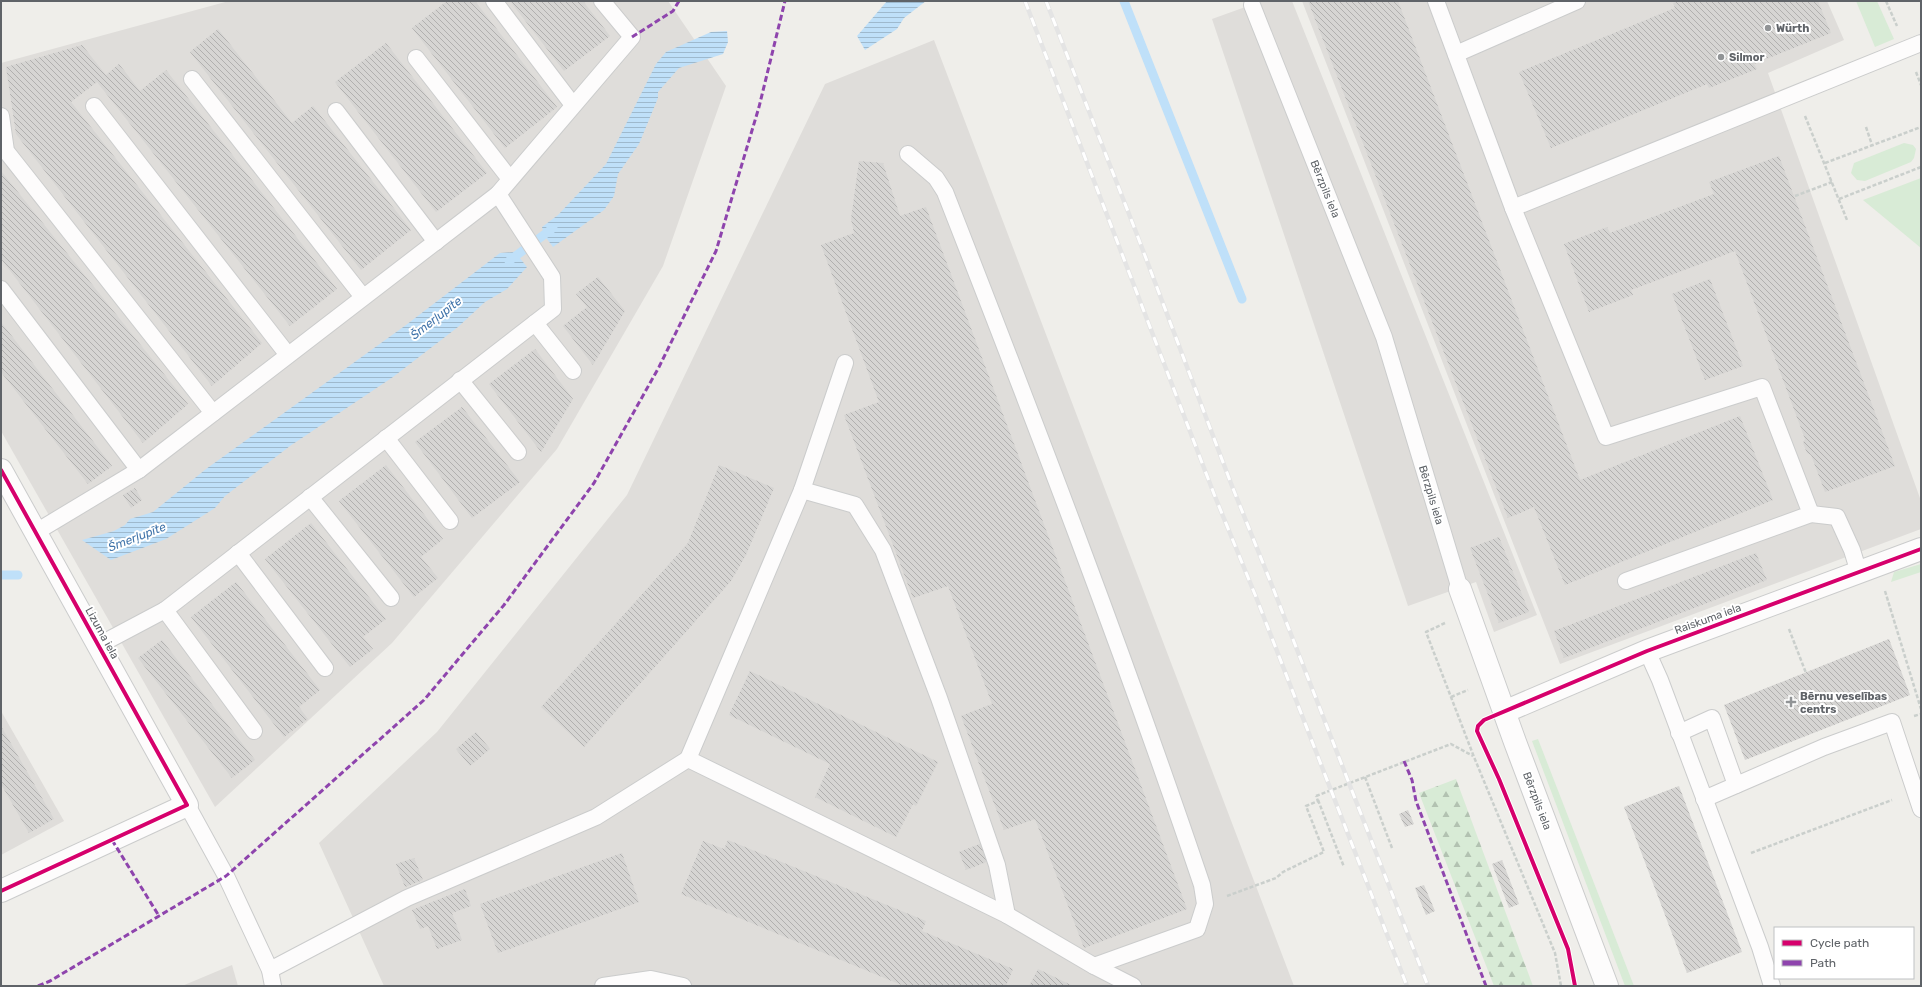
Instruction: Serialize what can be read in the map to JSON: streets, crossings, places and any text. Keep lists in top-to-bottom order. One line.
{"streets":{"street":["Bērzpils iela","Raiskuma iela","Lizuma iela"]},"crossings":[["Bērzpils iela","Raiskuma iela"]],"water":["Šmerļupīte"],"places":{"other":["Würth","Silmor"],"health":["Bērnu veselības centrs"]},"legend":["Cycle path","Path"]}
